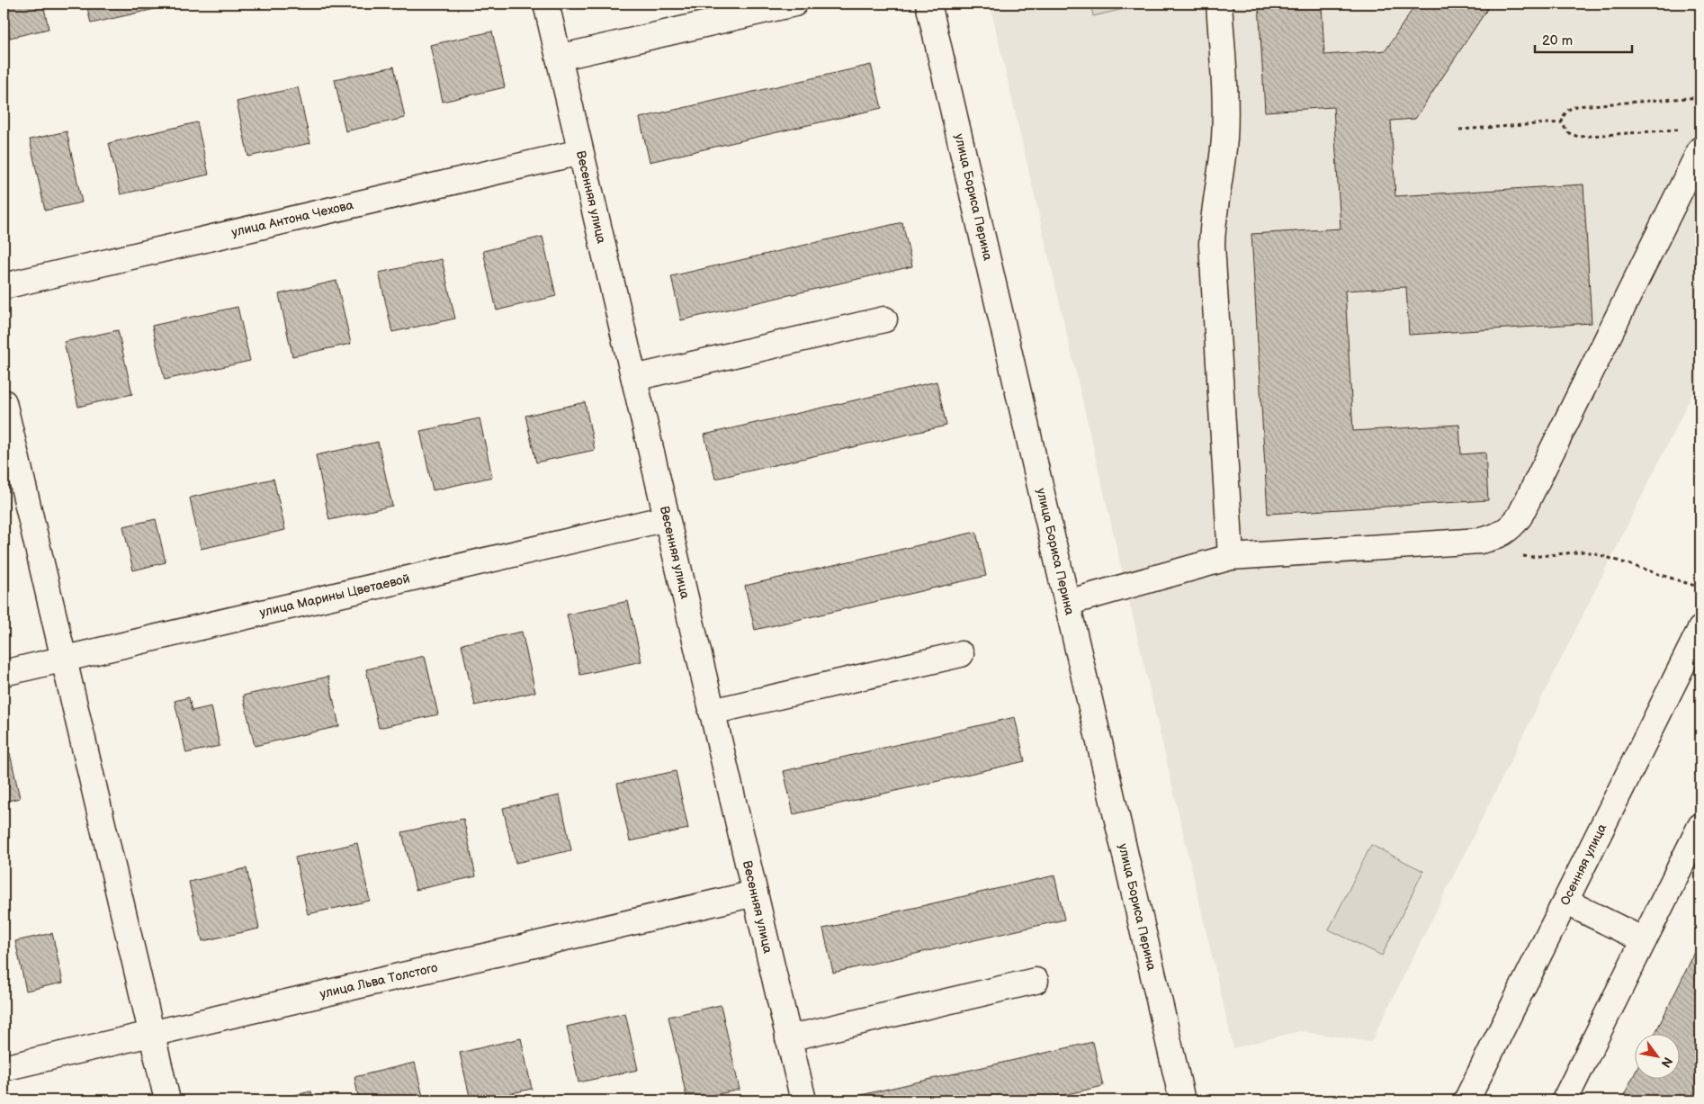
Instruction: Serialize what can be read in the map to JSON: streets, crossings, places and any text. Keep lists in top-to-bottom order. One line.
{"streets":{"street":["Весенняя улица","улица Бориса Перина","улица Антона Чехова","улица Марины Цветаевой","Осенняя улица","улица Льва Толстого"]},"crossings":[["Весенняя улица","улица Антона Чехова"],["Весенняя улица","улица Марины Цветаевой"],["Весенняя улица","улица Льва Толстого"]],"scale_bar":"20 m","north":"bottom right"}
